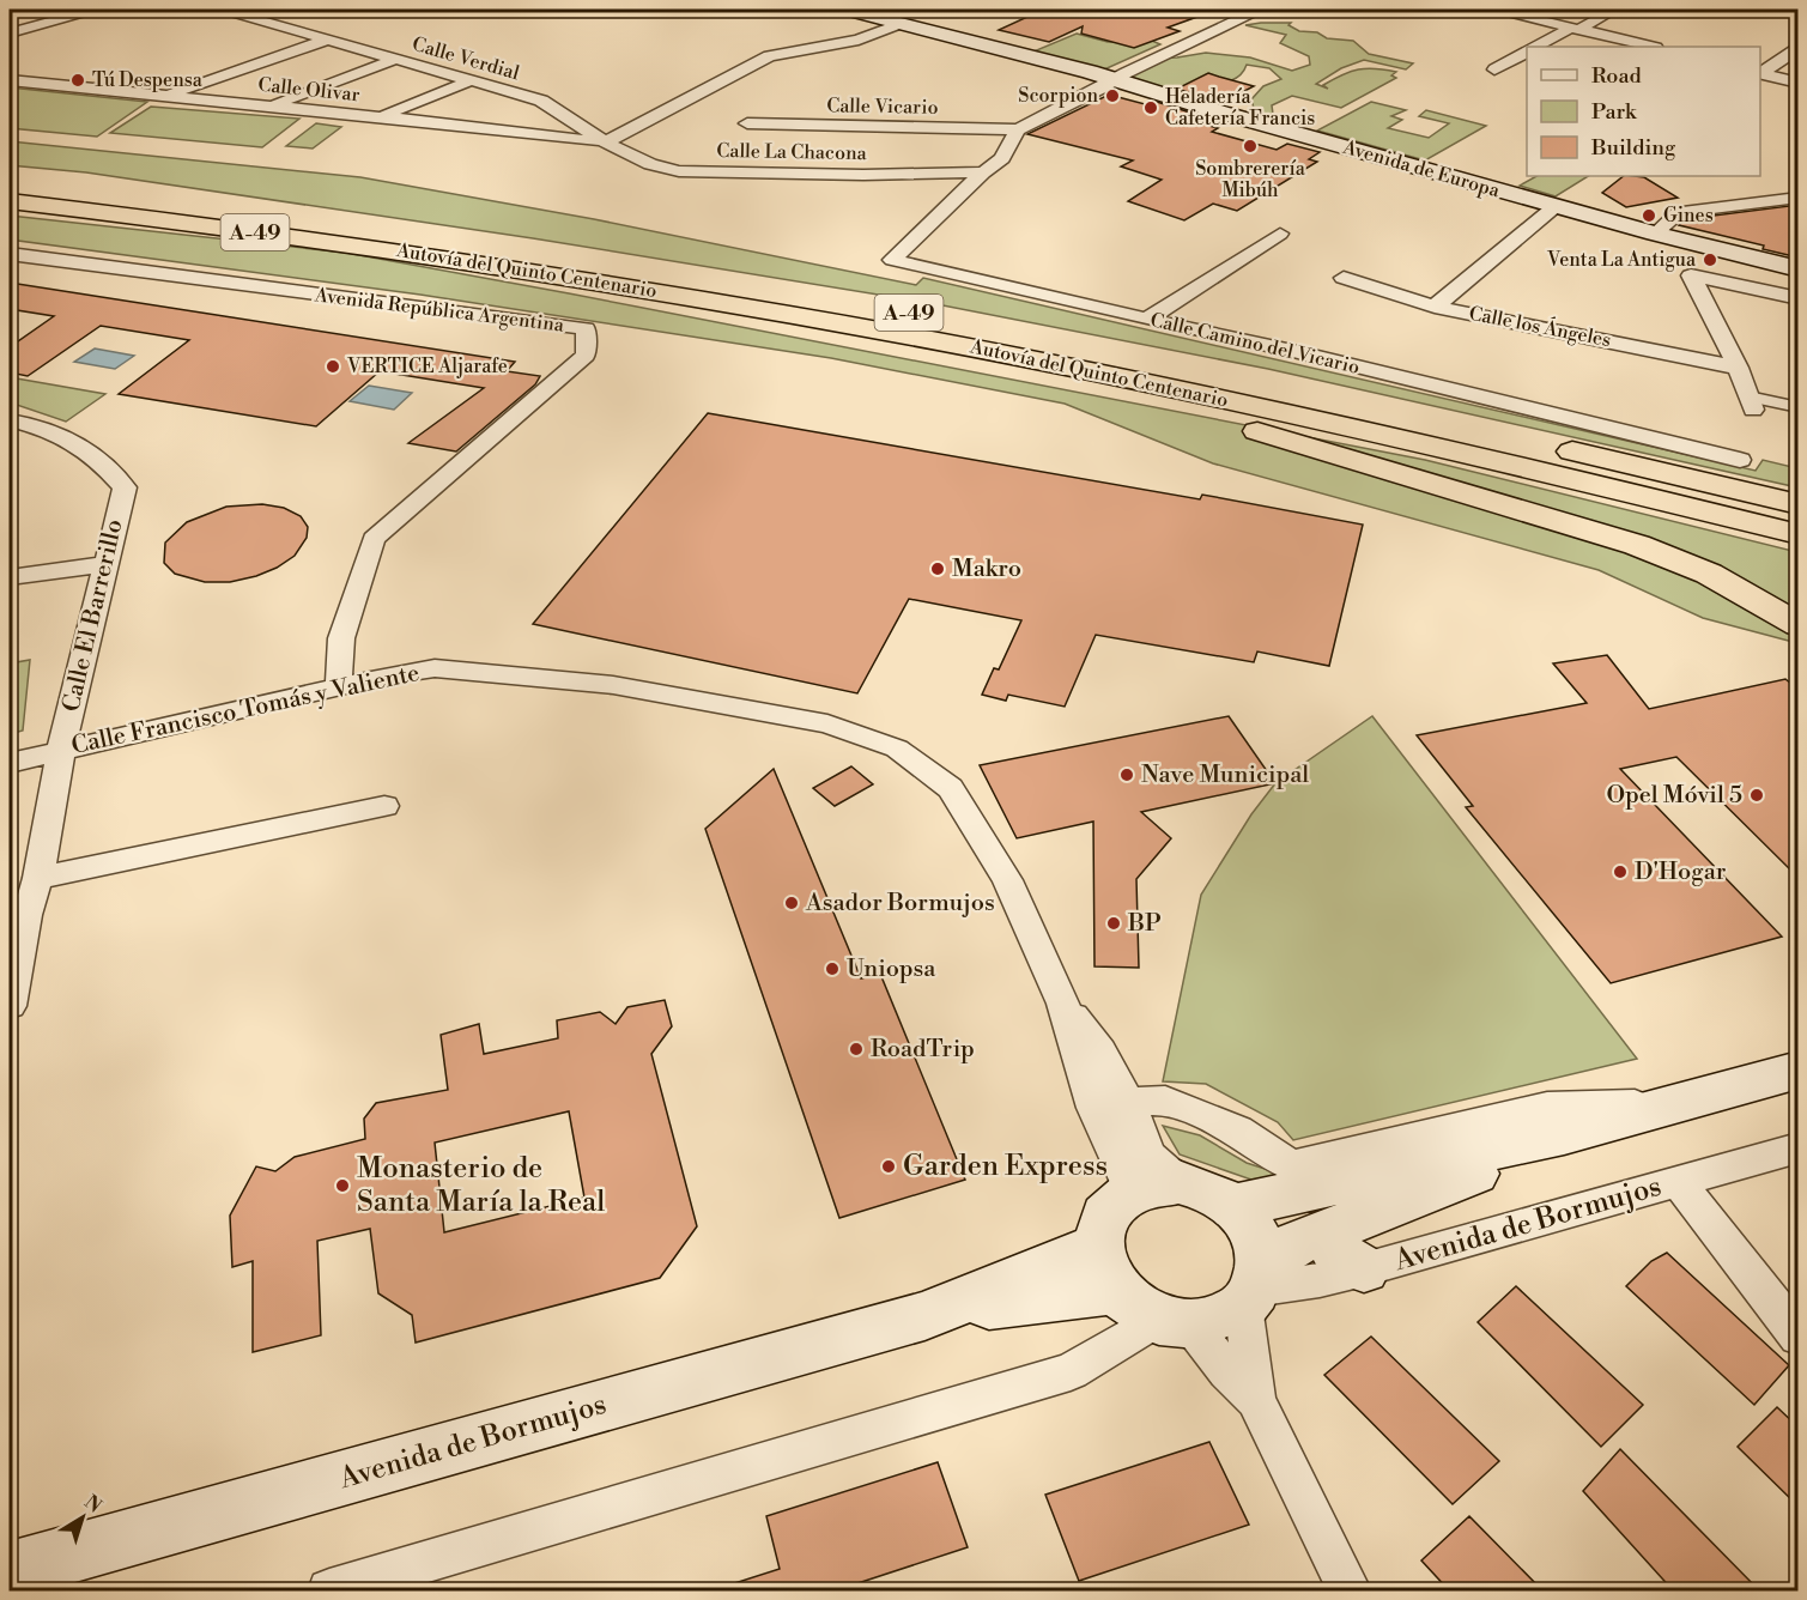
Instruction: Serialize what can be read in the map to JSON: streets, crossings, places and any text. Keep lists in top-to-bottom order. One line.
{"streets":{"highway":["A-49","Autovía del Quinto Centenario"],"main road":["Avenida de Europa","Avenida de Bormujos"],"street":["Calle Verdial","Calle Olivar","Calle Vicario","Calle La Chacona","Avenida República Argentina","Calle los Ángeles","Calle Camino del Vicario","Calle El Barrerillo","Calle Francisco Tomás y Valiente"]},"crossings":[["Calle Verdial","Calle Olivar"],["Calle Verdial","Calle La Chacona"],["Calle Olivar","Calle La Chacona"],["Avenida República Argentina","Calle Francisco Tomás y Valiente"],["Calle El Barrerillo","Calle Francisco Tomás y Valiente"],["Calle Francisco Tomás y Valiente","Avenida de Bormujos"]],"places":["Tú Despensa","Scorpion","Heladería Cafetería Francis","Sombrerería Mibúh","Gines","Venta La Antigua","VERTICE Aljarafe","Makro","Nave Municipal","Opel Móvil 5","D'Hogar","Asador Bormujos","BP","Uniopsa","RoadTrip","Garden Express","Monasterio de Santa María la Real"],"legend":["Road","Park","Building"],"north":"top right"}
